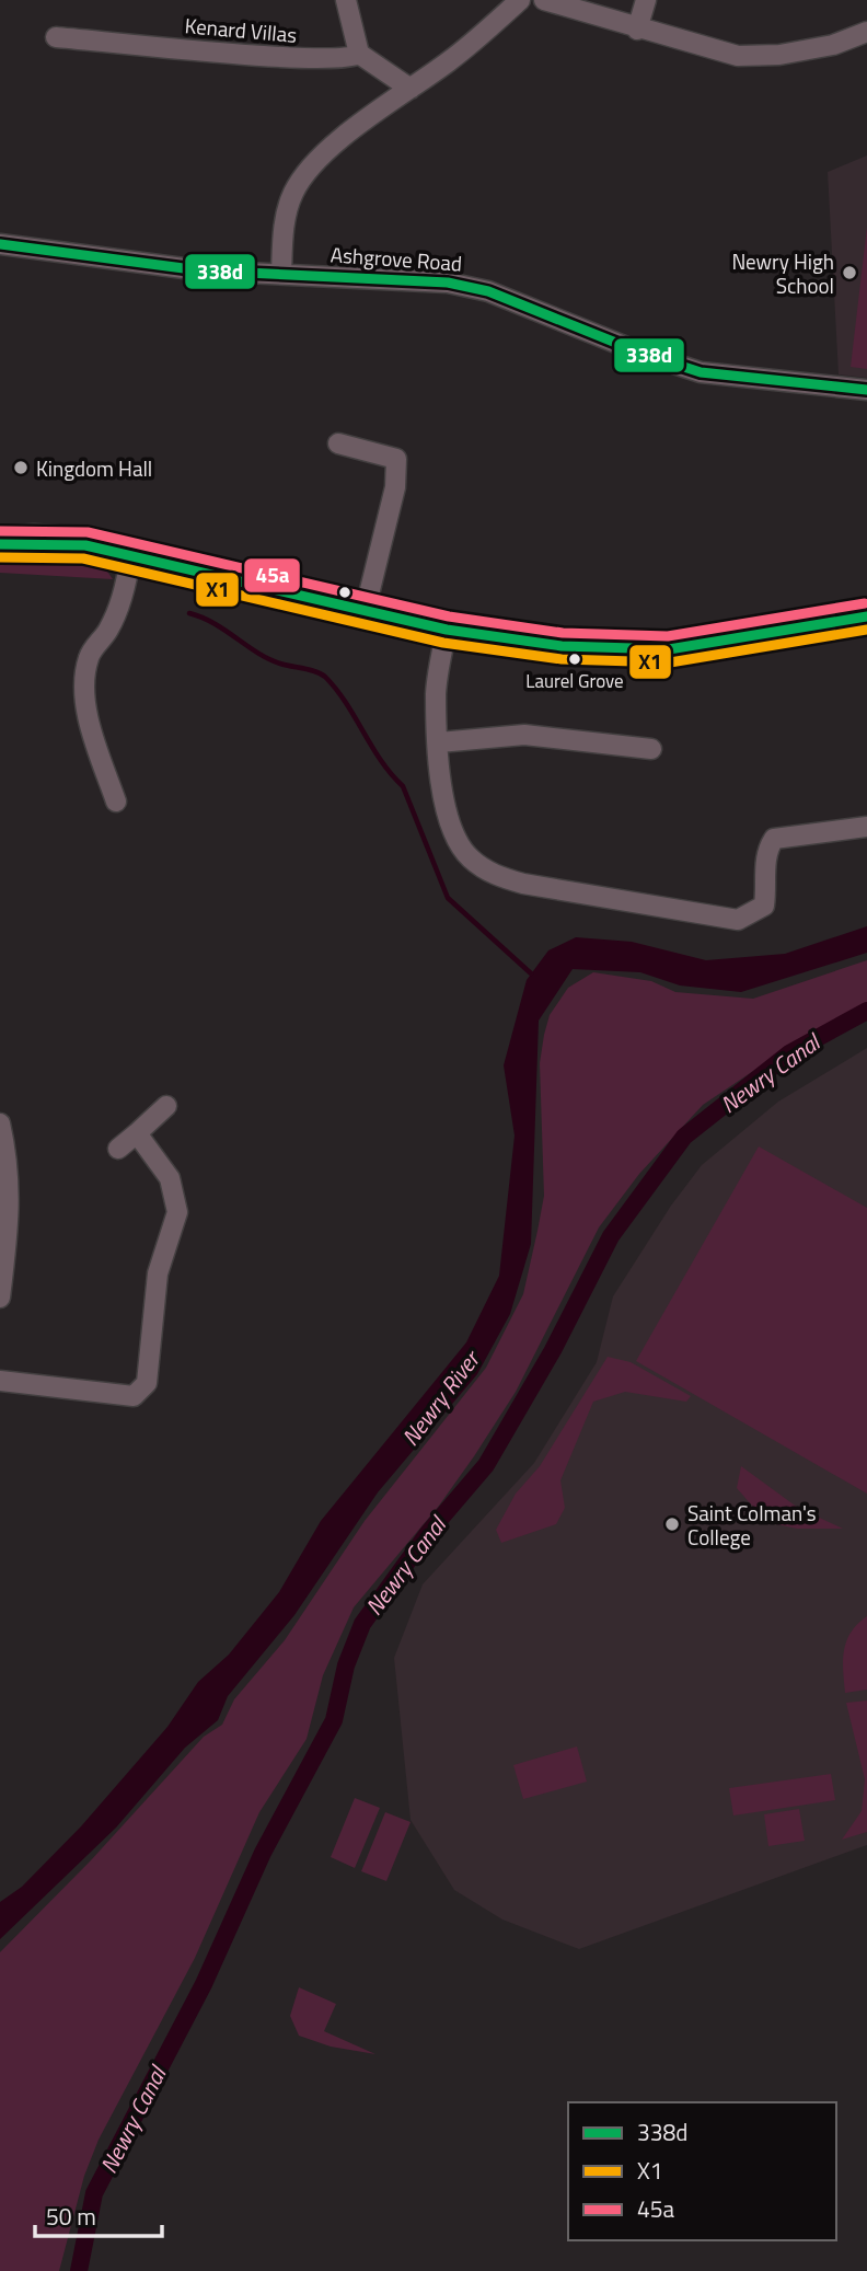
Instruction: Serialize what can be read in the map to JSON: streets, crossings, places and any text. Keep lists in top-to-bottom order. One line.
{"streets":{"street":["Kenard Villas","Ashgrove Road"]},"water":["Newry Canal","Newry River"],"places":["Newry High School","Kingdom Hall","Laurel Grove","Saint Colman's College"],"lines":["transit line 338d","transit line 45a","transit line X1"],"legend":["338d","X1","45a"],"scale_bar":"50 m"}
